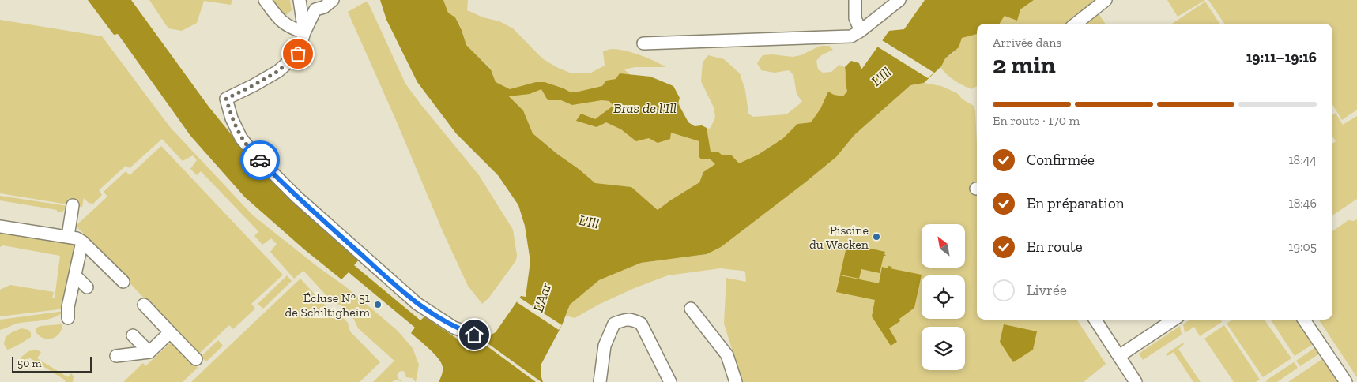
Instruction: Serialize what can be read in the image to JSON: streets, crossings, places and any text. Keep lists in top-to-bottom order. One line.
{"water":["L'Ill","Bras de l'Ill","L'Aar"],"places":["Piscine du Wacken","Écluse N° 51 de Schiltigheim"],"scale_bar":"50 m","north":"top left","page":{"heading":["2 min","Arrivée dans","19:11–19:16"],"bar":"En route · 170 m","list":[["Confirmée","18:44"],["En préparation","18:46"],["En route","19:05"],"Livrée"],"scale":"50 m"}}
